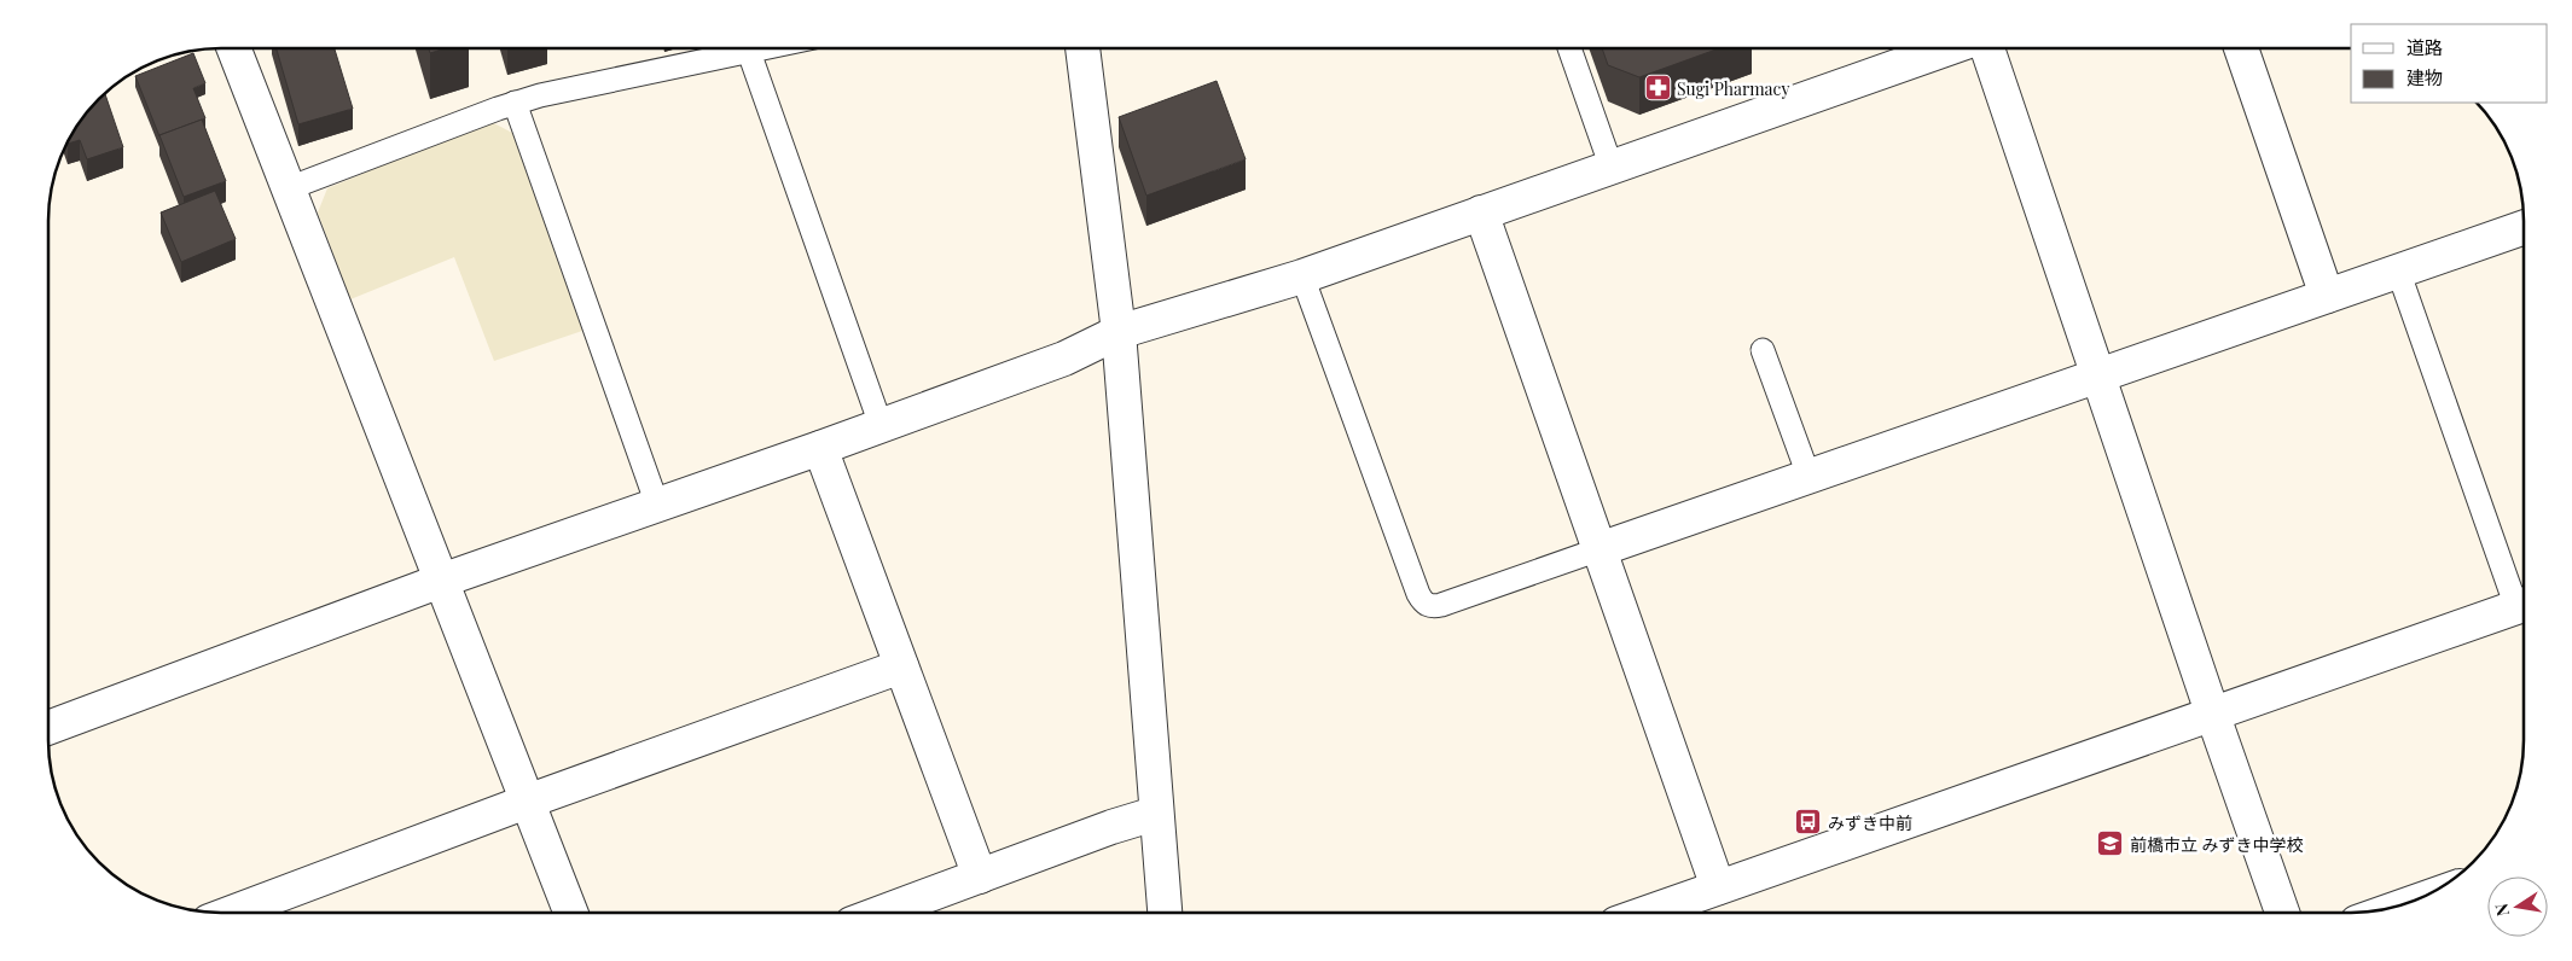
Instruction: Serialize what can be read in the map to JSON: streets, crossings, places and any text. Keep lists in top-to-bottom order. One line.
{"places":{"pharmacy":["Sugi Pharmacy"],"bus stop":["みずき中前"],"school or university":["前橋市立 みずき中学校"]},"legend":["道路","建物"],"north":"left"}
